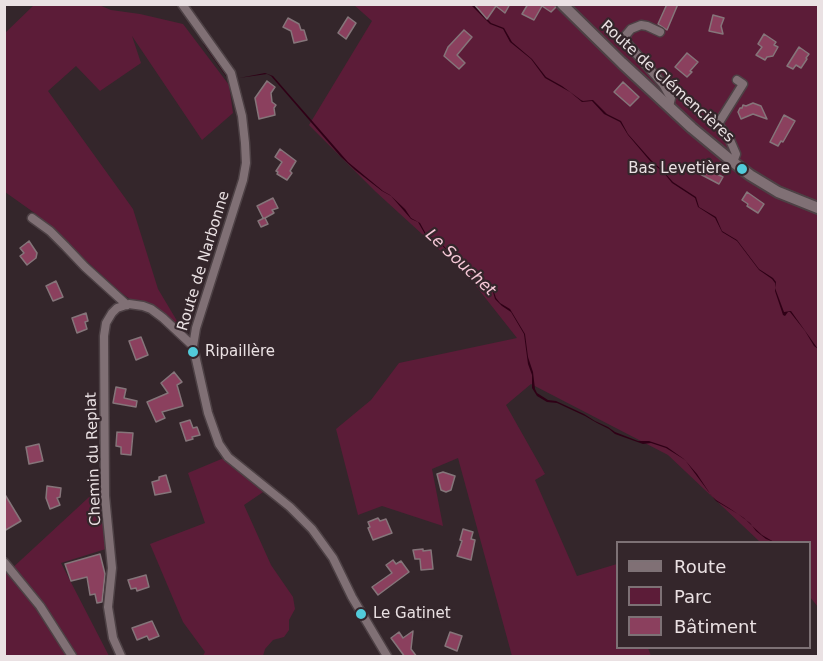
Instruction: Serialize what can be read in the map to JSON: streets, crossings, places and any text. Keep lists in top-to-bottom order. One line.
{"streets":{"street":["Route de Clémencières","Route de Narbonne","Chemin du Replat"]},"water":["Le Souchet"],"places":["Bas Levetière","Ripaillère","Le Gatinet"],"legend":["Route","Parc","Bâtiment"]}
